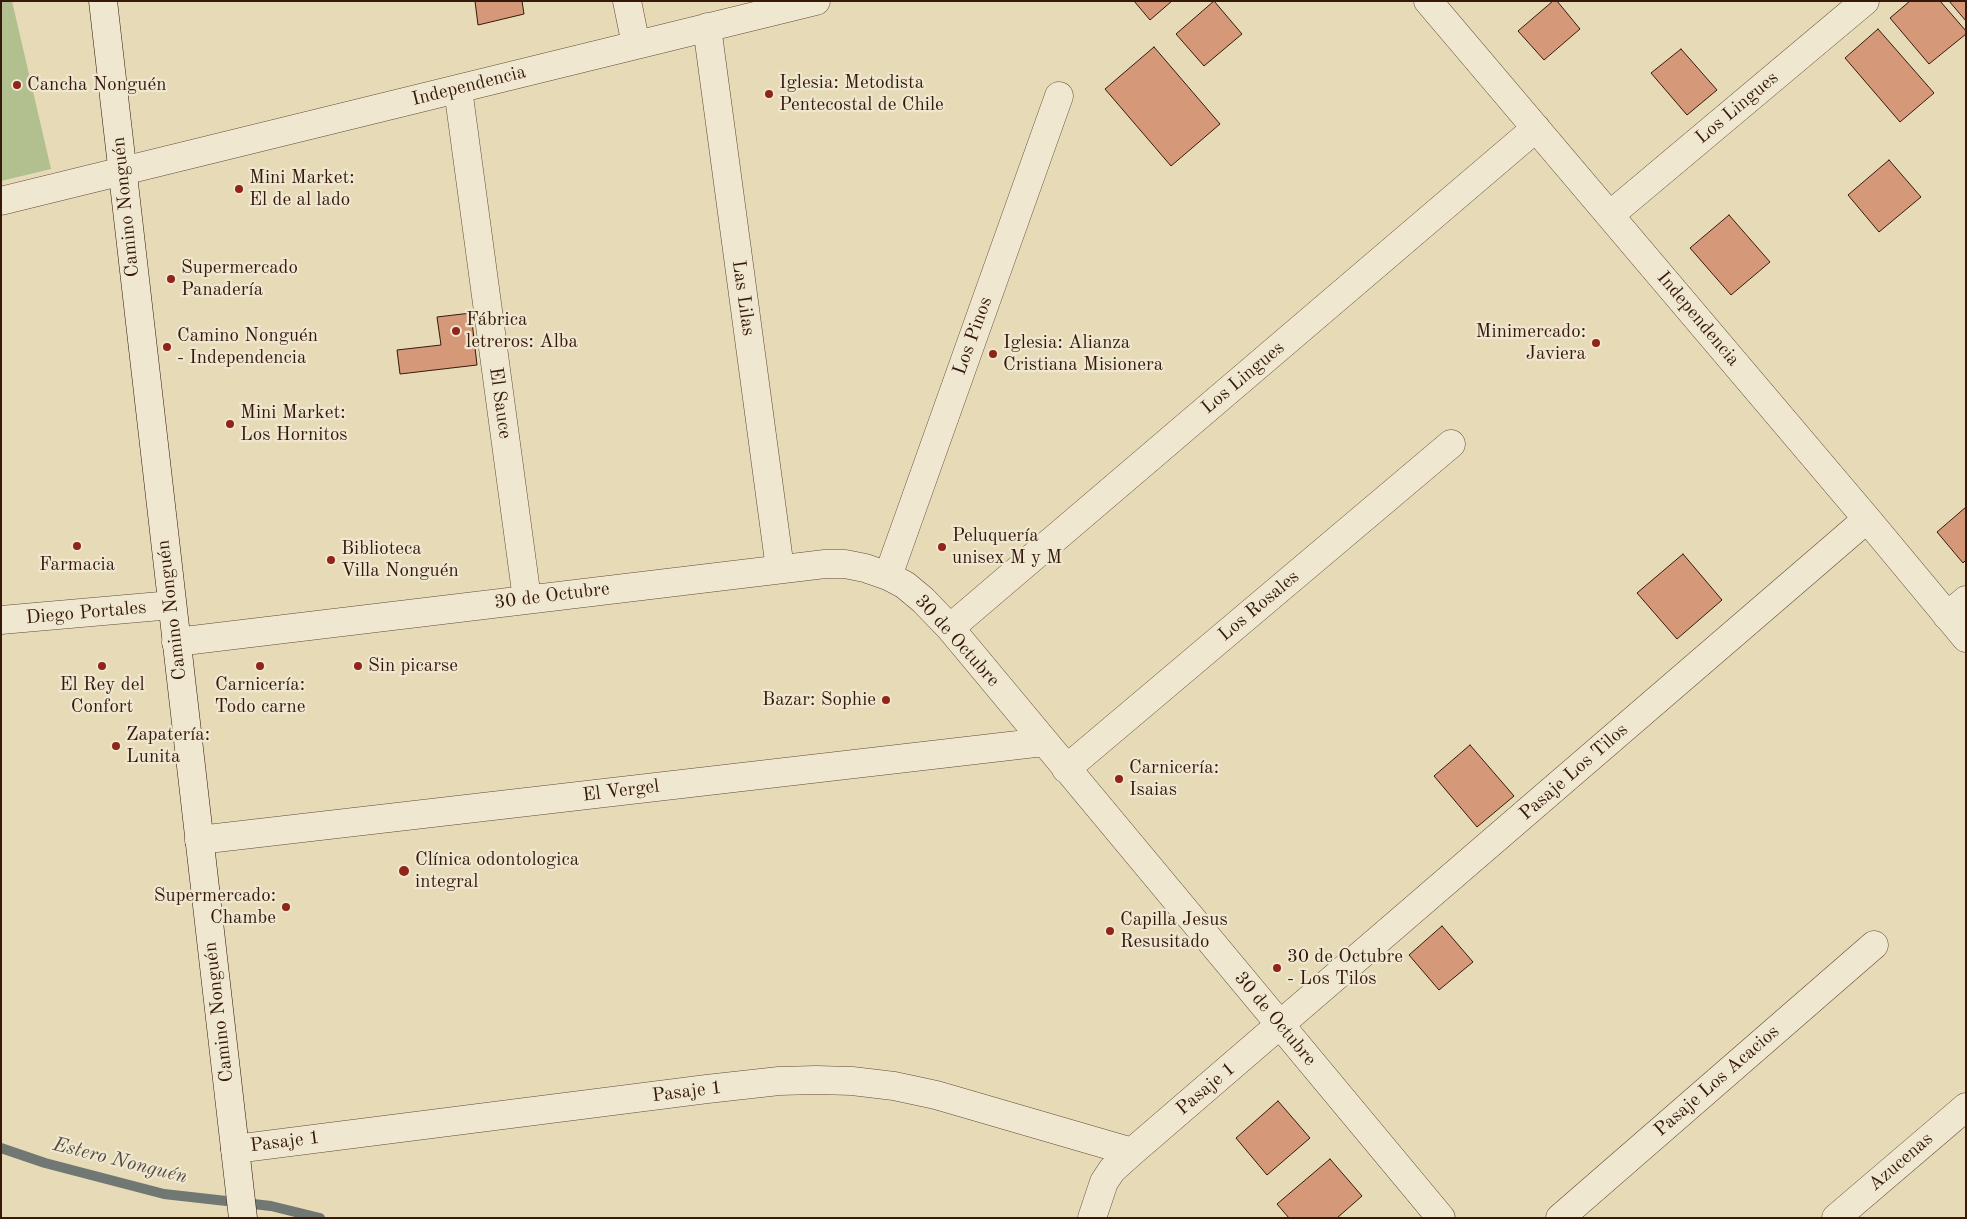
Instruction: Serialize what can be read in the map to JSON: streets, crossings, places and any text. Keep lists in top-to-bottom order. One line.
{"streets":{"street":["Independencia","Los Lingues","Camino Nonguén","Las Lilas","Los Pinos","El Sauce","30 de Octubre","Los Rosales","Diego Portales","Pasaje Los Tilos","El Vergel","Pasaje Los Acacios","Pasaje 1","Azucenas"]},"crossings":[["Independencia","Los Lingues"],["Independencia","Camino Nonguén"],["Independencia","Las Lilas"],["Independencia","El Sauce"],["Independencia","Pasaje Los Tilos"],["Los Lingues","30 de Octubre"],["Camino Nonguén","30 de Octubre"],["Camino Nonguén","Diego Portales"],["Camino Nonguén","El Vergel"],["Camino Nonguén","Pasaje 1"],["Las Lilas","30 de Octubre"],["Los Pinos","30 de Octubre"],["El Sauce","30 de Octubre"],["30 de Octubre","Los Rosales"],["30 de Octubre","Pasaje Los Tilos"],["30 de Octubre","El Vergel"],["30 de Octubre","Pasaje 1"],["Pasaje Los Tilos","Pasaje 1"]],"water":["Estero Nonguén"],"places":["Cancha Nonguén","Iglesia: Metodista Pentecostal de Chile","Mini Market: El de al lado","Supermercado Panadería","Fábrica letreros: Alba","Minimercado: Javiera","Camino Nonguén - Independencia","Iglesia: Alianza Cristiana Misionera","Mini Market: Los Hornitos","Farmacia","Peluquería unisex M y M","Biblioteca Villa Nonguén","El Rey del Confort","Carnicería: Todo carne","Sin picarse","Bazar: Sophie","Zapatería: Lunita","Carnicería: Isaias","Clínica odontologica integral","Supermercado: Chambe","Capilla Jesus Resusitado","30 de Octubre - Los Tilos"]}
